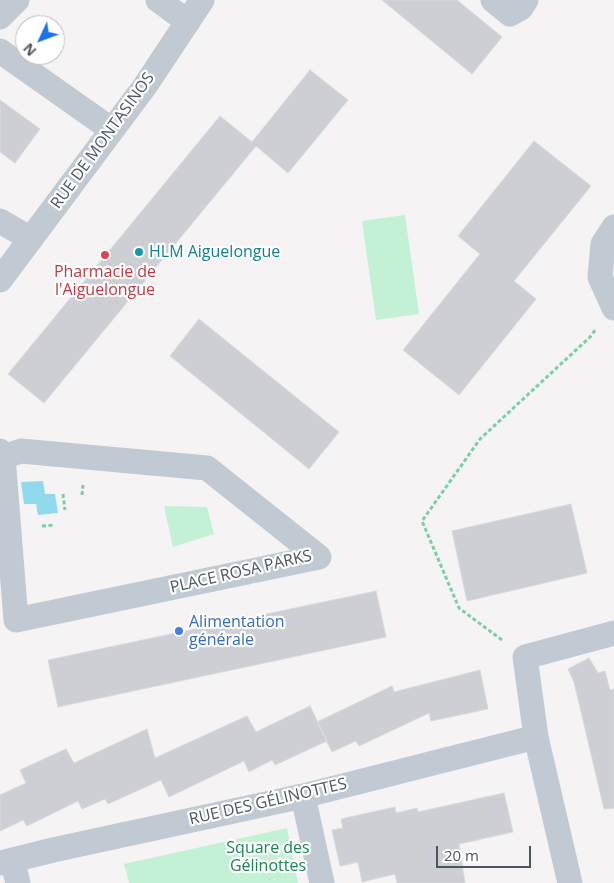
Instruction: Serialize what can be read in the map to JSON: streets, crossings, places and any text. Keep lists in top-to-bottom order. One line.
{"streets":{"street":["RUE DE MONTASINOS","PLACE ROSA PARKS","RUE DES GÉLINOTTES"]},"parks":["Square des Gélinottes"],"places":["HLM Aiguelongue","Pharmacie de l'Aiguelongue","Alimentation générale"],"scale_bar":"20 m","north":"bottom left"}
